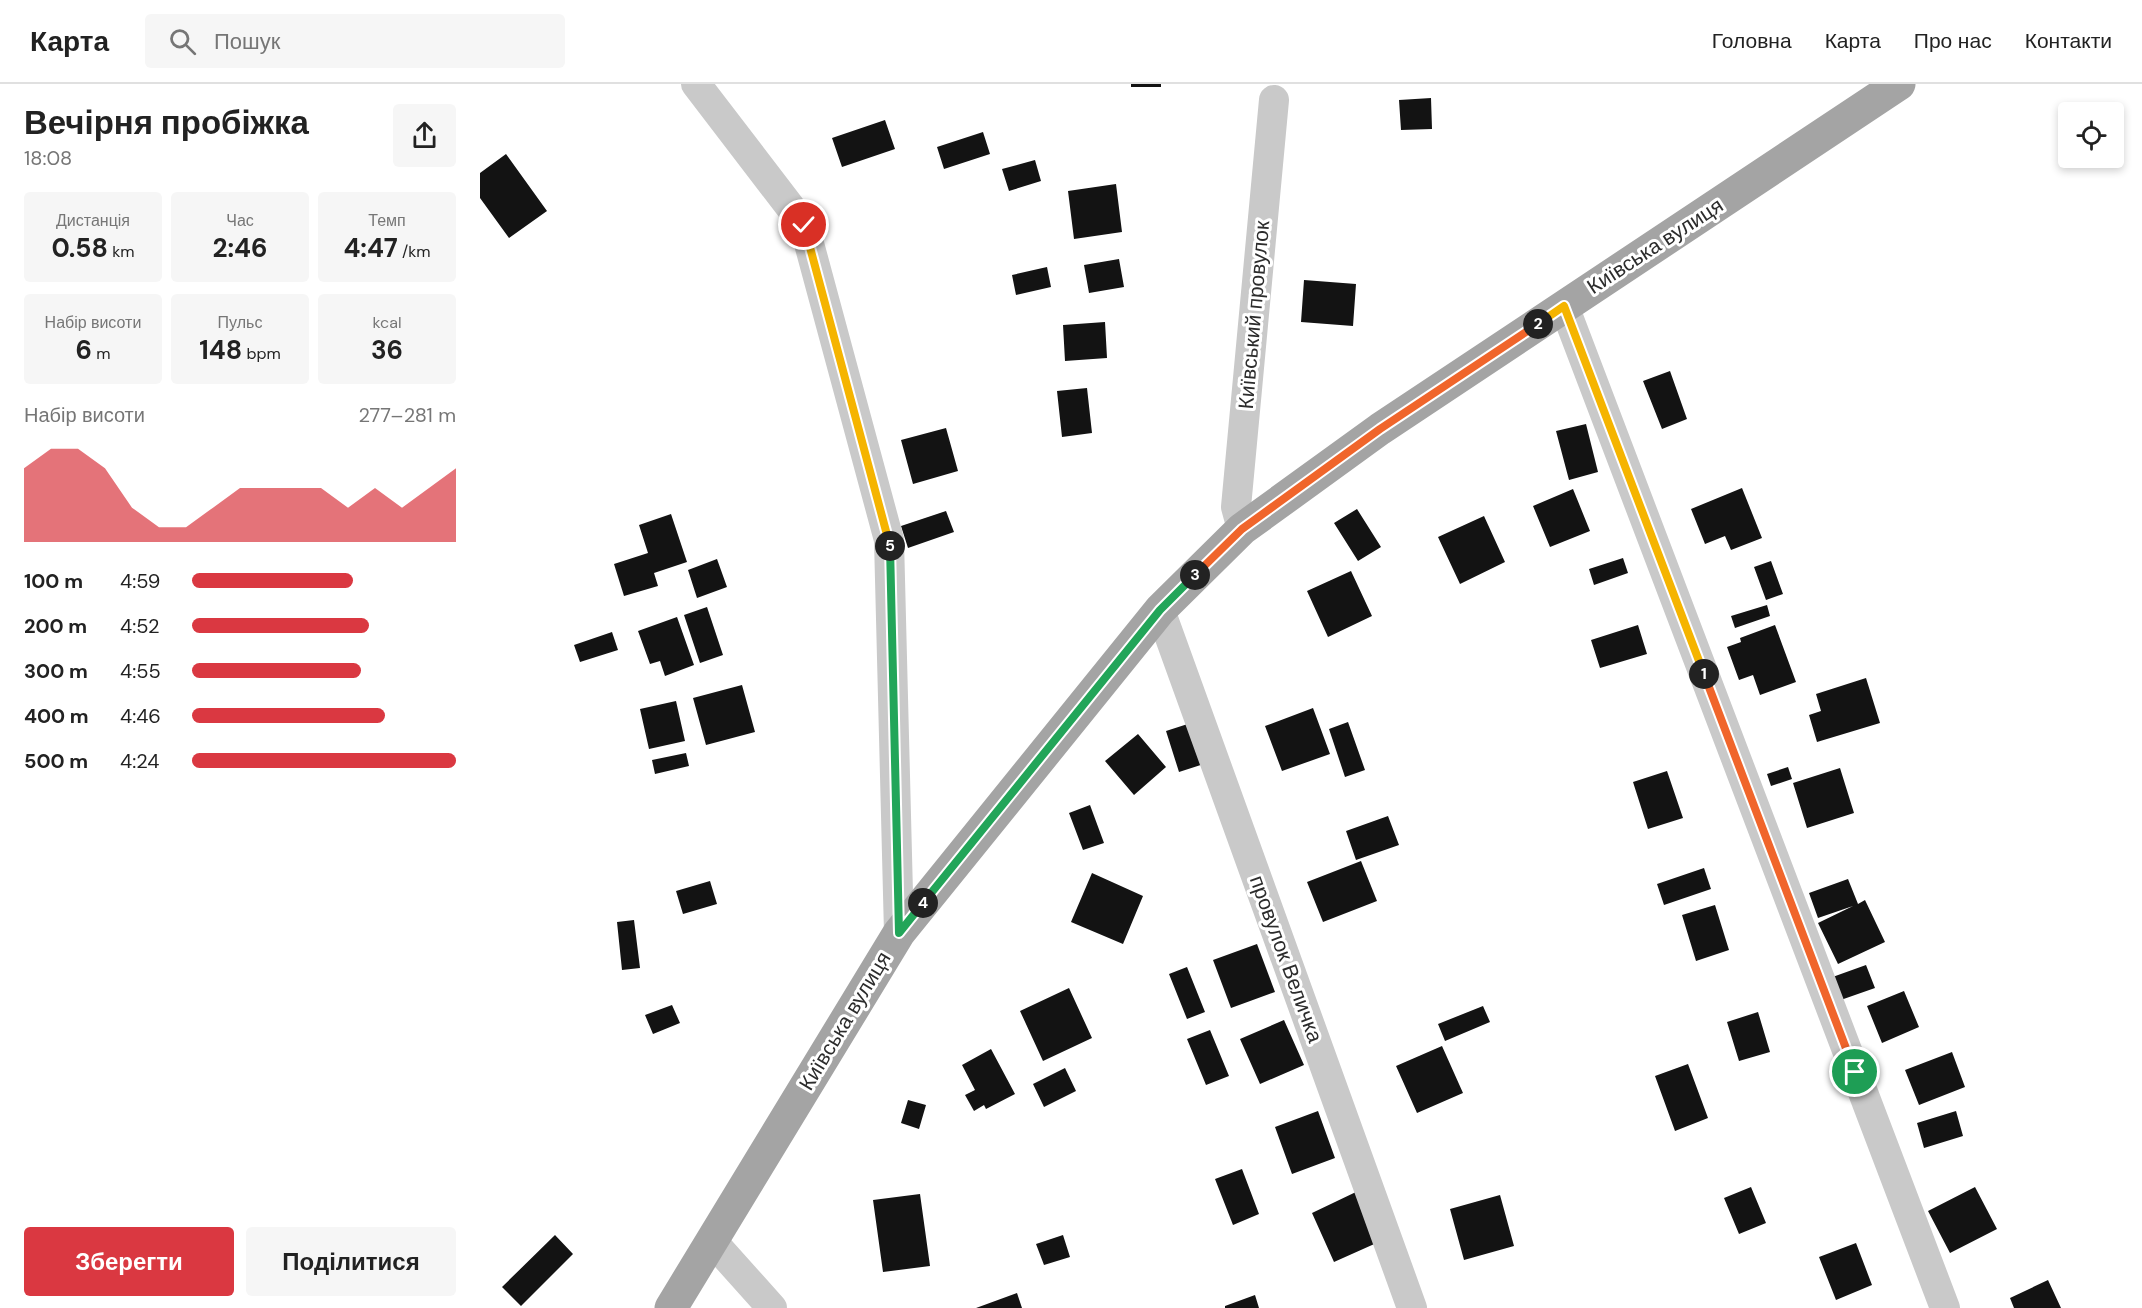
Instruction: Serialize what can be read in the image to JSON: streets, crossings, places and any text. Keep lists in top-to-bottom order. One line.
{"streets":{"main road":["Київська вулиця"],"street":["Київський провулок","провулок Величка"]},"crossings":[["Київська вулиця","Київський провулок"],["Київська вулиця","провулок Величка"]],"page":{"header":"Карта","search":"Пошук","nav":["Головна","Карта","Про нас","Контакти"],"heading":["Вечірня пробіжка","18:08"],"stats":[["Дистанція","0.58 km"],["Час","2:46"],["Темп","4:47 /km"],["Набір висоти","6 m"],["Пульс","148 bpm"],["kcal","36"]],"pins":["2","5","3","1","4"],"chart":["Набір висоти","277–281 m"],"list":[{"name":"100 m","note":"4:59"},{"name":"200 m","note":"4:52"},{"name":"300 m","note":"4:55"},{"name":"400 m","note":"4:46"},{"name":"500 m","note":"4:24"}],"buttons":["Зберегти","Поділитися"]}}
